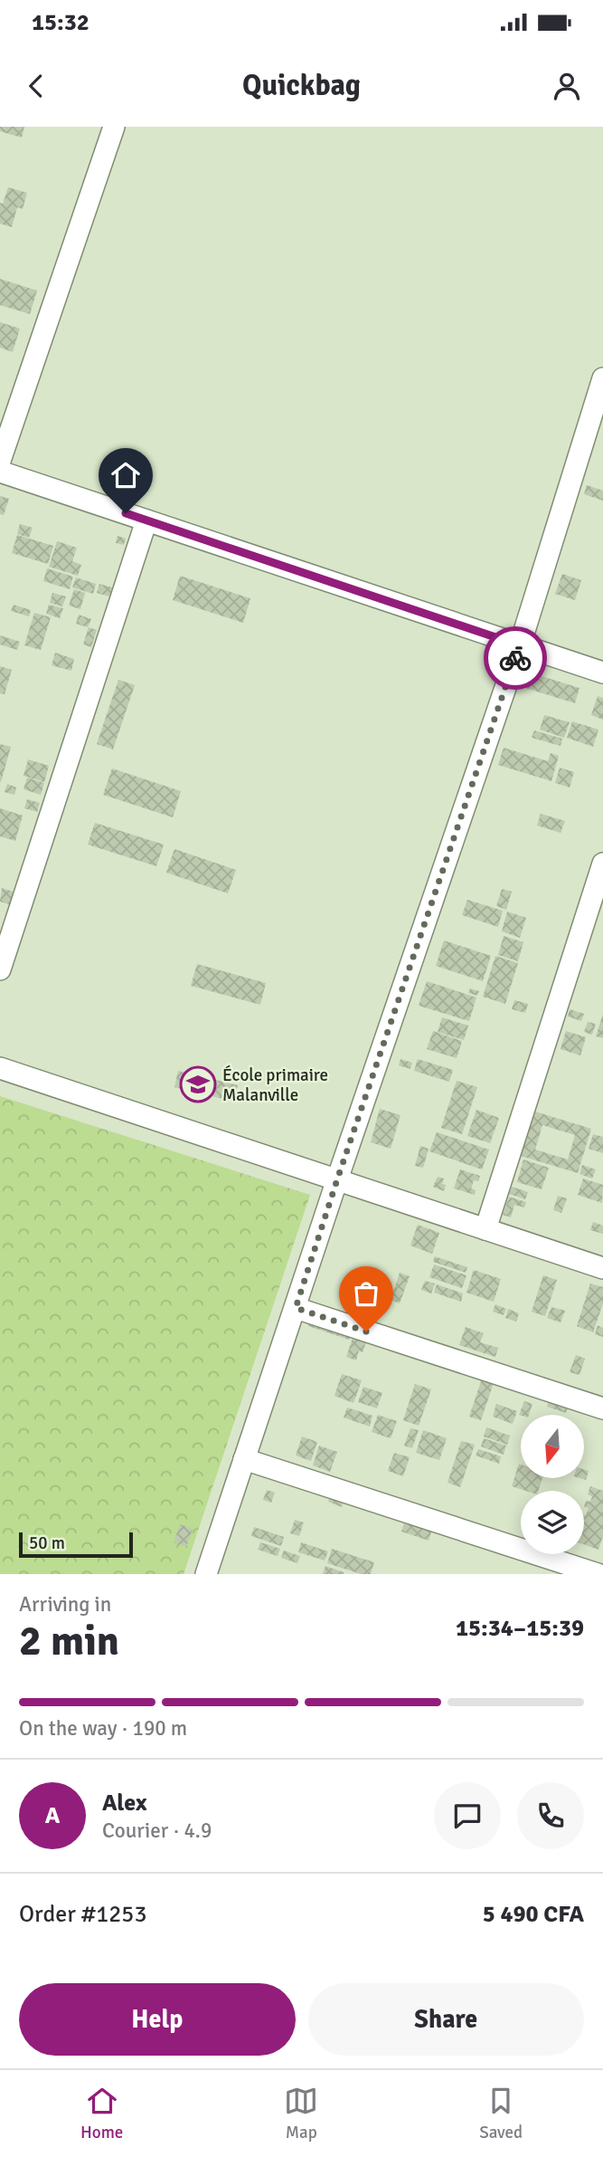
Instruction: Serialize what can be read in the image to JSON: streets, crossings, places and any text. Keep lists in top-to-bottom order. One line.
{"places":{"school or university":["École primaire Malanville"]},"scale_bar":"50 m","north":"bottom","page":{"status":"15:32","header":"Quickbag","scale":"50 m","heading":["2 min","Arriving in","15:34–15:39"],"panel":["Alex","Courier · 4.9","Order #1253","5 490 CFA"],"bar":"On the way · 190 m","round":"A","buttons":["Help","Share"],"tabs":["Home","Map","Saved"]}}
